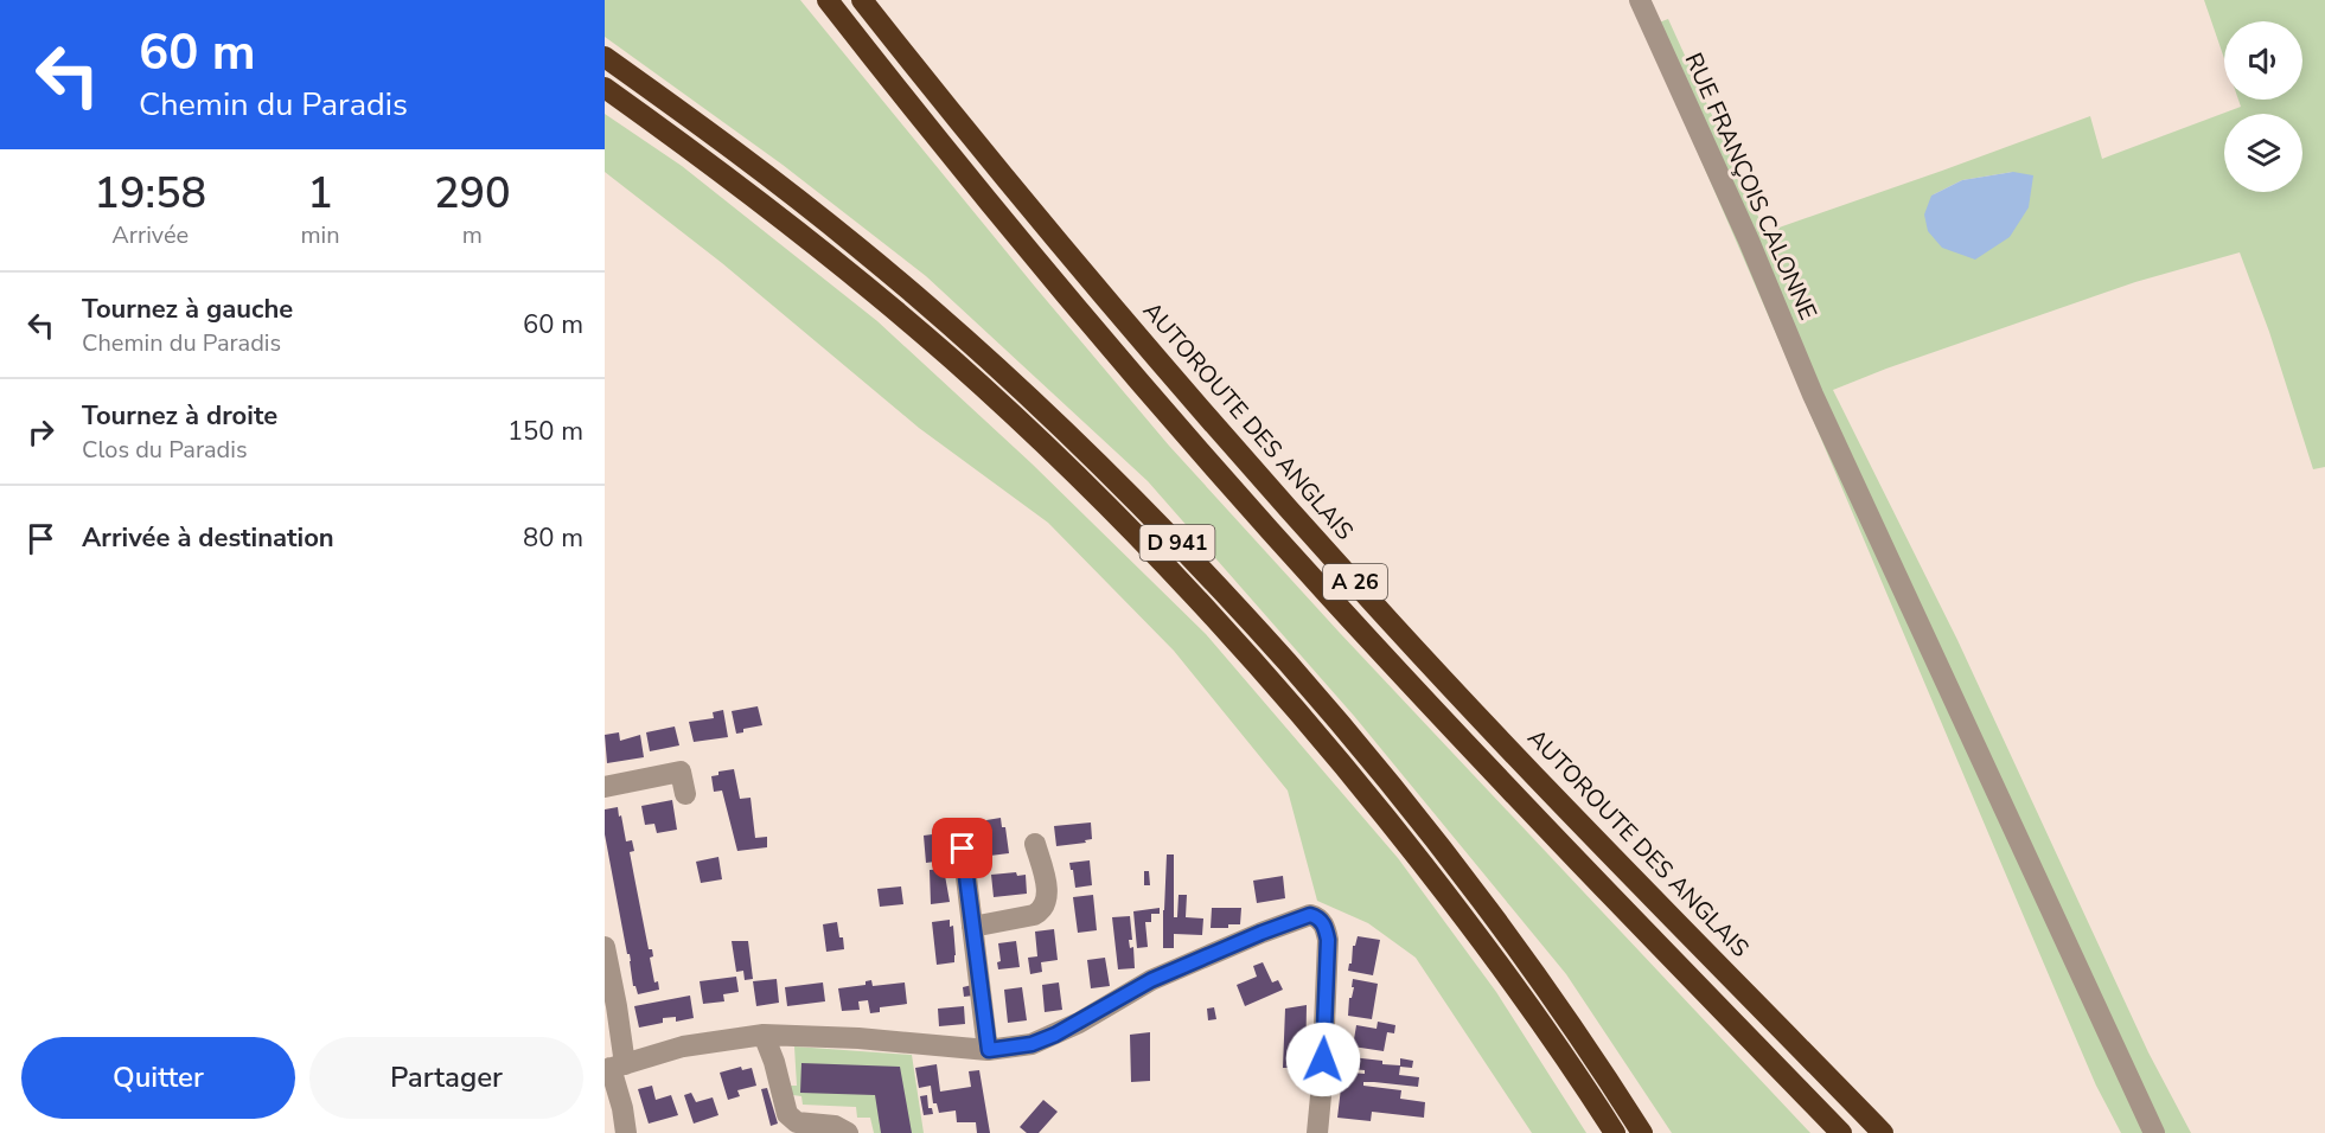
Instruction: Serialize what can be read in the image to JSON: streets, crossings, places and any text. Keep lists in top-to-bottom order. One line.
{"streets":{"highway":["AUTOROUTE DES ANGLAIS","D 941","A 26"],"street":["RUE FRANÇOIS CALONNE"]},"page":{"turn":["60 m","Chemin du Paradis"],"eta":["19:58","Arrivée","1","min","290","m"],"list":[{"name":"Tournez à gauche","note":"Chemin du Paradis","value":"60 m"},{"name":"Tournez à droite","note":"Clos du Paradis","value":"150 m"},{"name":"Arrivée à destination","value":"80 m"}],"buttons":["Quitter","Partager"]}}
